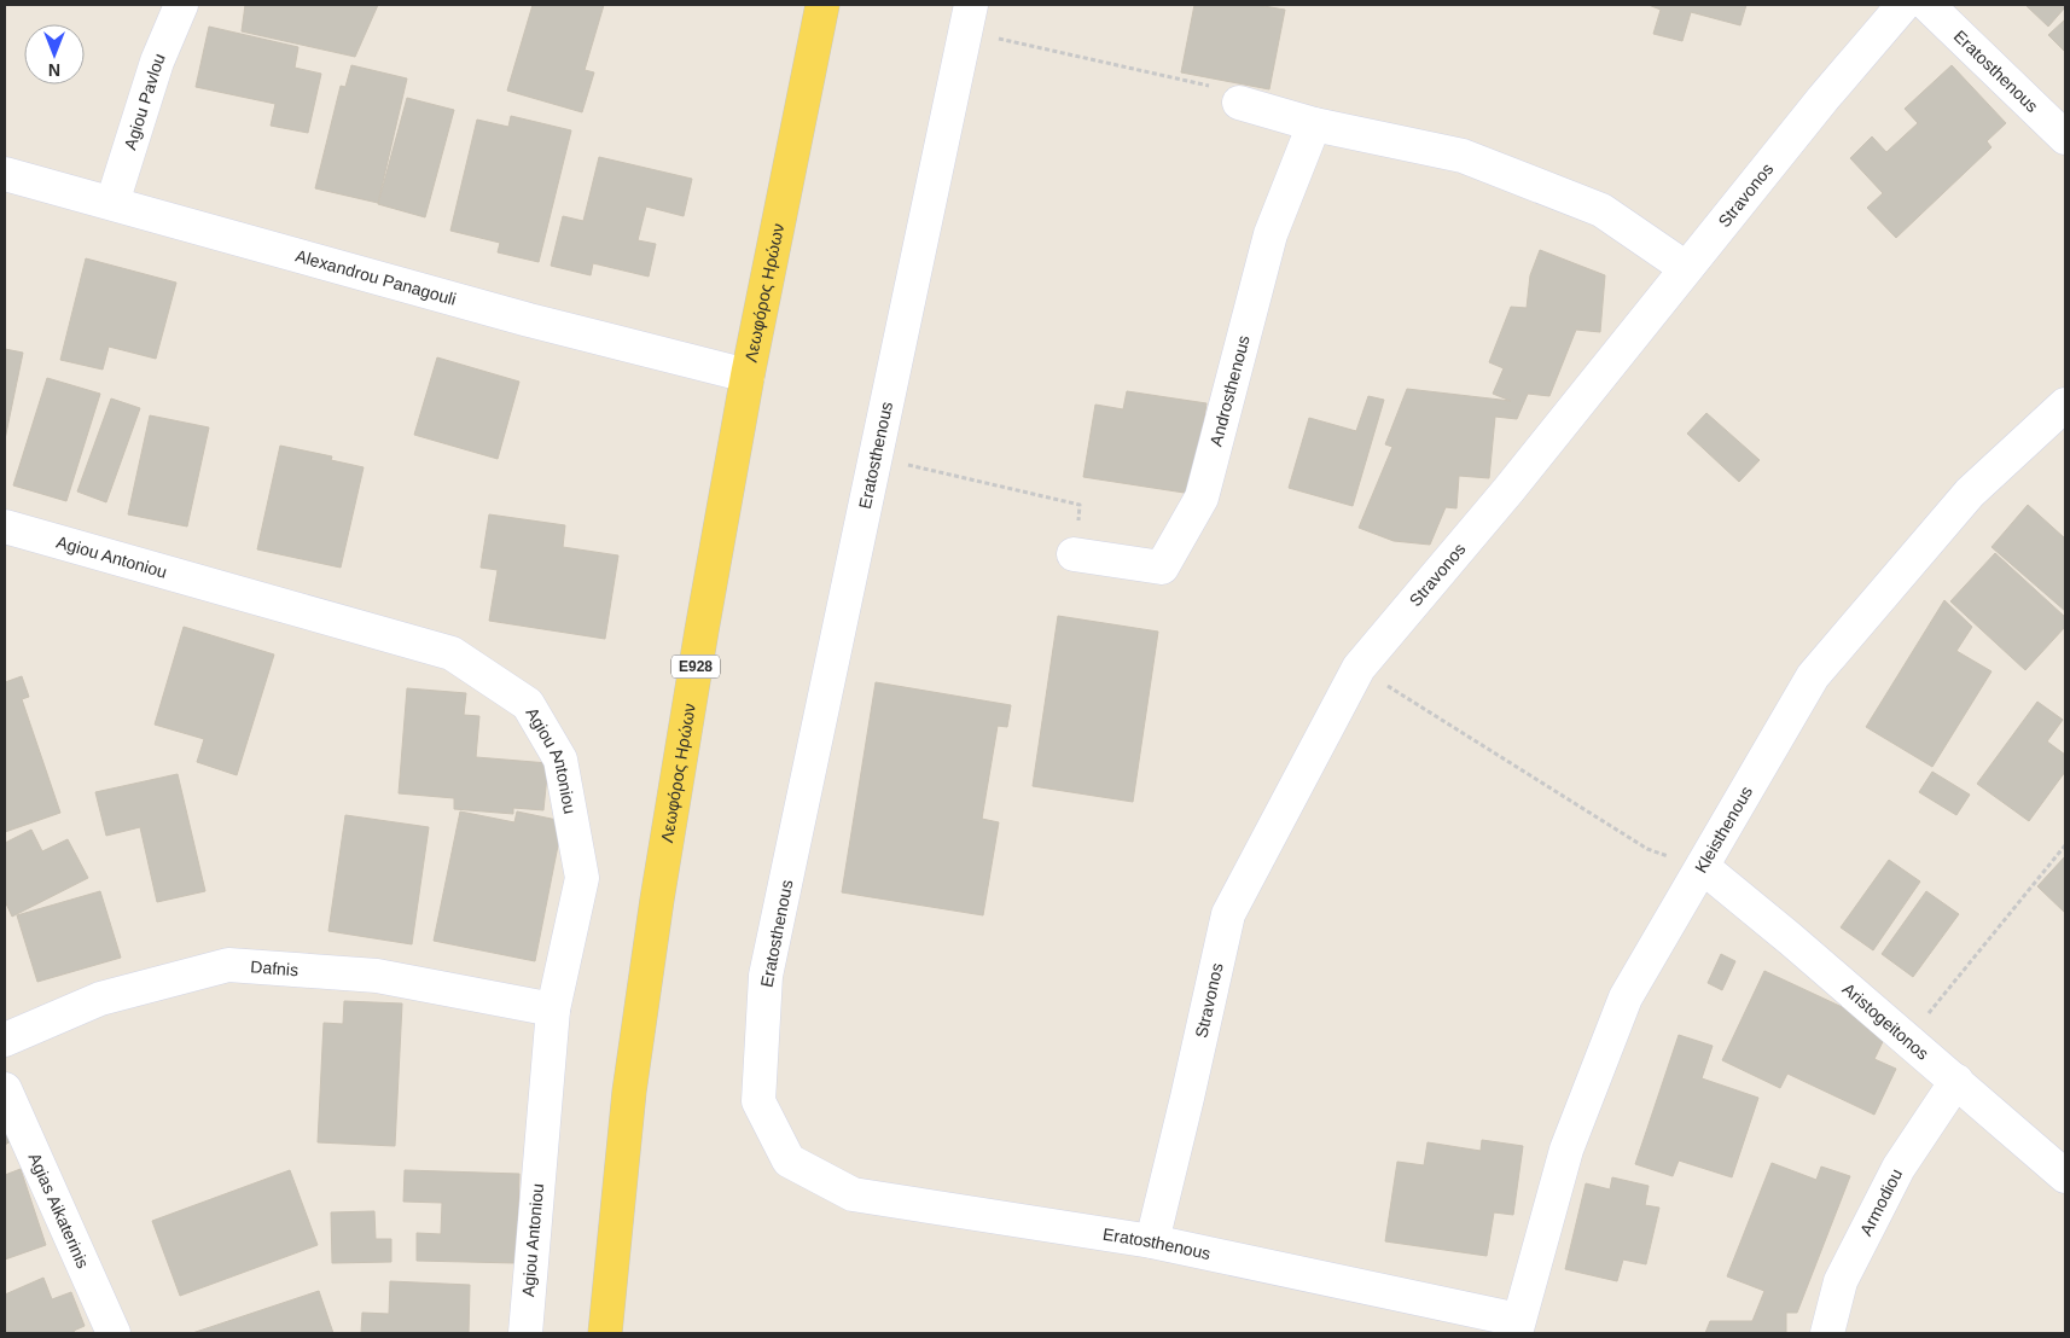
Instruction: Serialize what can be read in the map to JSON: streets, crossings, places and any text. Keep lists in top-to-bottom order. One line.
{"streets":{"main road":["Λεωφόρος Ηρώων","E928"],"street":["Eratosthenous","Agiou Pavlou","Stravonos","Alexandrou Panagouli","Androsthenous","Agiou Antoniou","Kleisthenous","Dafnis","Aristogeitonos","Armodiou","Agias Aikaterinis"]},"crossings":[["Eratosthenous","Stravonos"],["Eratosthenous","Kleisthenous"],["Agiou Pavlou","Alexandrou Panagouli"],["Alexandrou Panagouli","Λεωφόρος Ηρώων"],["Agiou Antoniou","Dafnis"],["Kleisthenous","Aristogeitonos"],["Aristogeitonos","Armodiou"]],"north":"bottom"}
